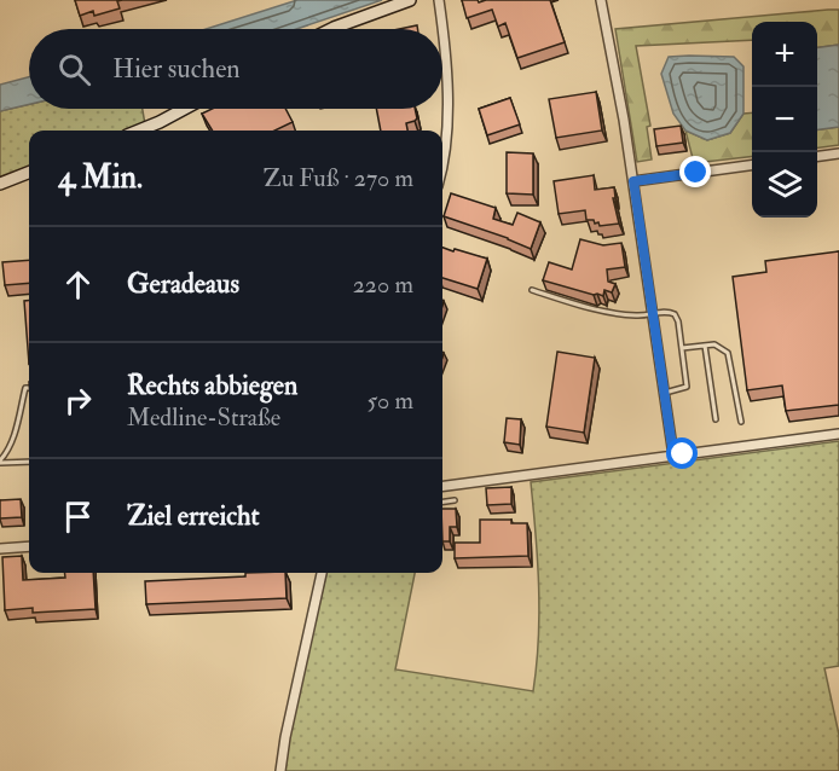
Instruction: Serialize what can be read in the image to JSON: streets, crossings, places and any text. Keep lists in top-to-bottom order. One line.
{"page":{"map_buttons":["+","−"],"search":"Hier suchen","heading":["4 Min.","Zu Fuß · 270 m"],"list":[["Geradeaus","220 m"],["Rechts abbiegen","Medline-Straße","50 m"],"Ziel erreicht"]}}
